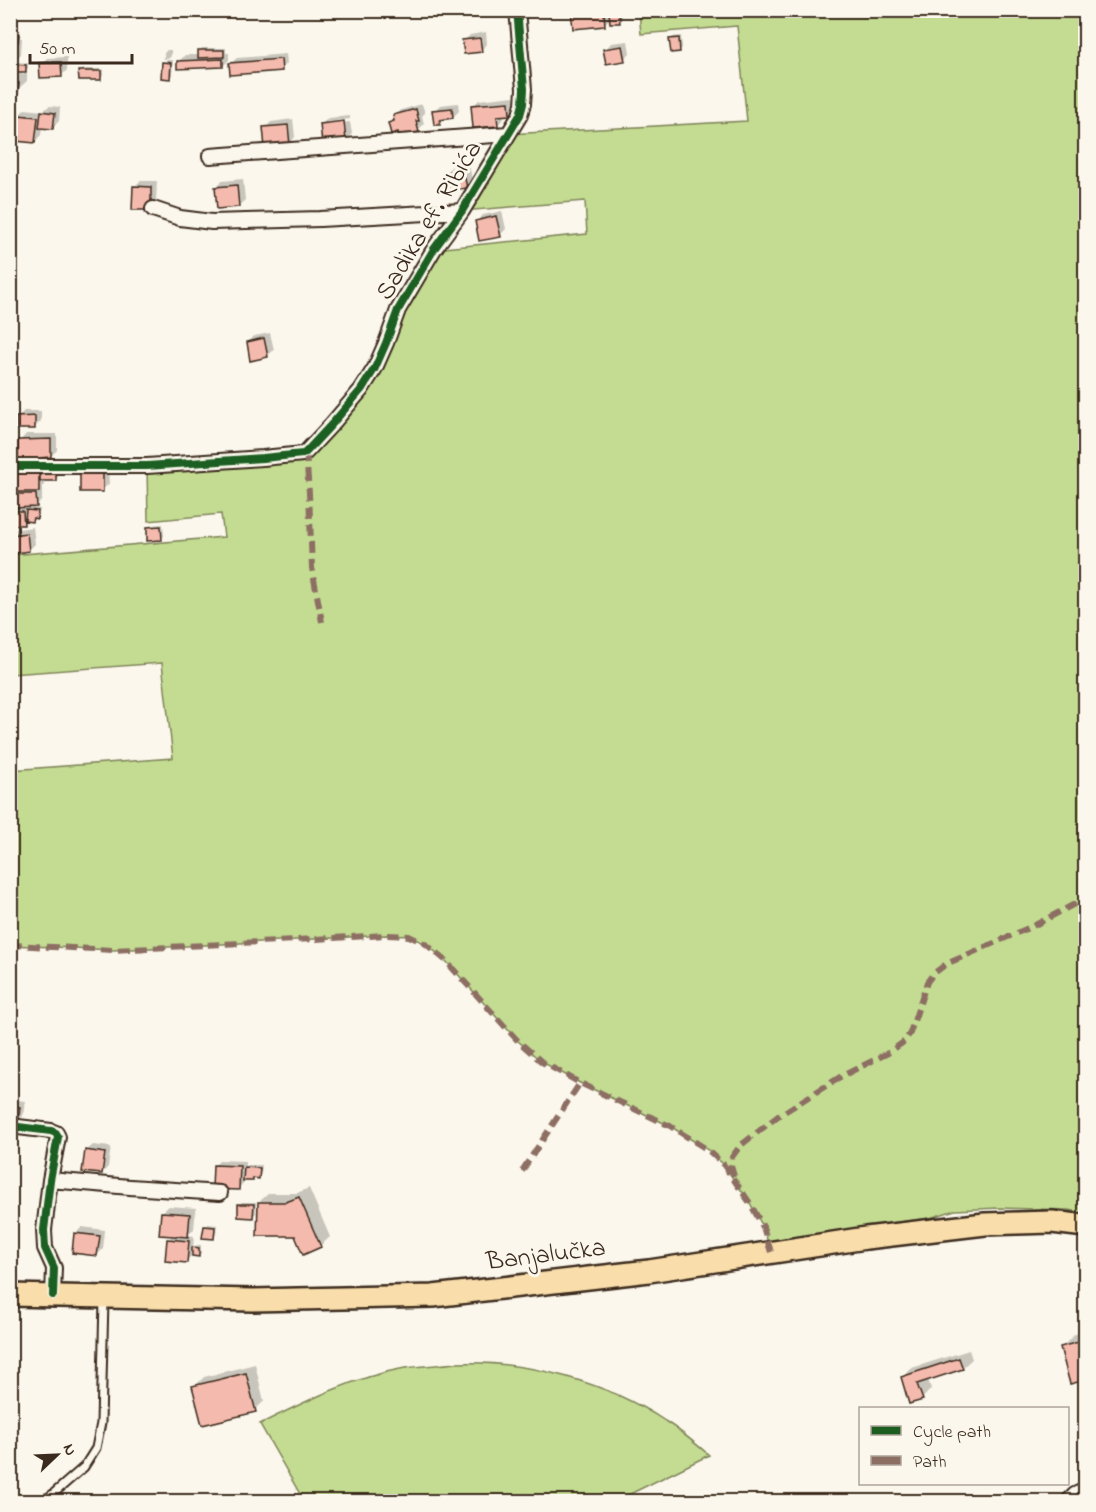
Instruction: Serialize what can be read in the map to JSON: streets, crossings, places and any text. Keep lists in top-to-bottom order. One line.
{"streets":{"main road":["Banjalučka"],"street":["Sadika ef. Ribića"]},"legend":["Cycle path","Path"],"scale_bar":"50 m","north":"top right"}
